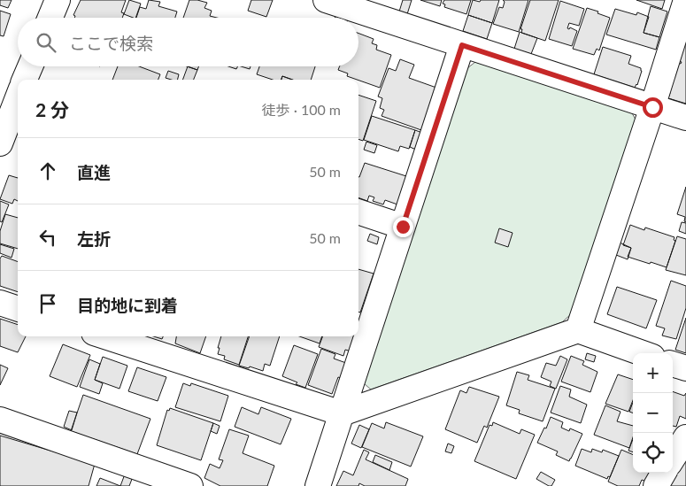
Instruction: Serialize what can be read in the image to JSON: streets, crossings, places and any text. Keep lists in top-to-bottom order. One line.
{"page":{"search":"ここで検索","heading":["2 分","徒歩 · 100 m"],"list":[["直進","50 m"],["左折","50 m"],"目的地に到着"],"map_buttons":["+","−"]}}
